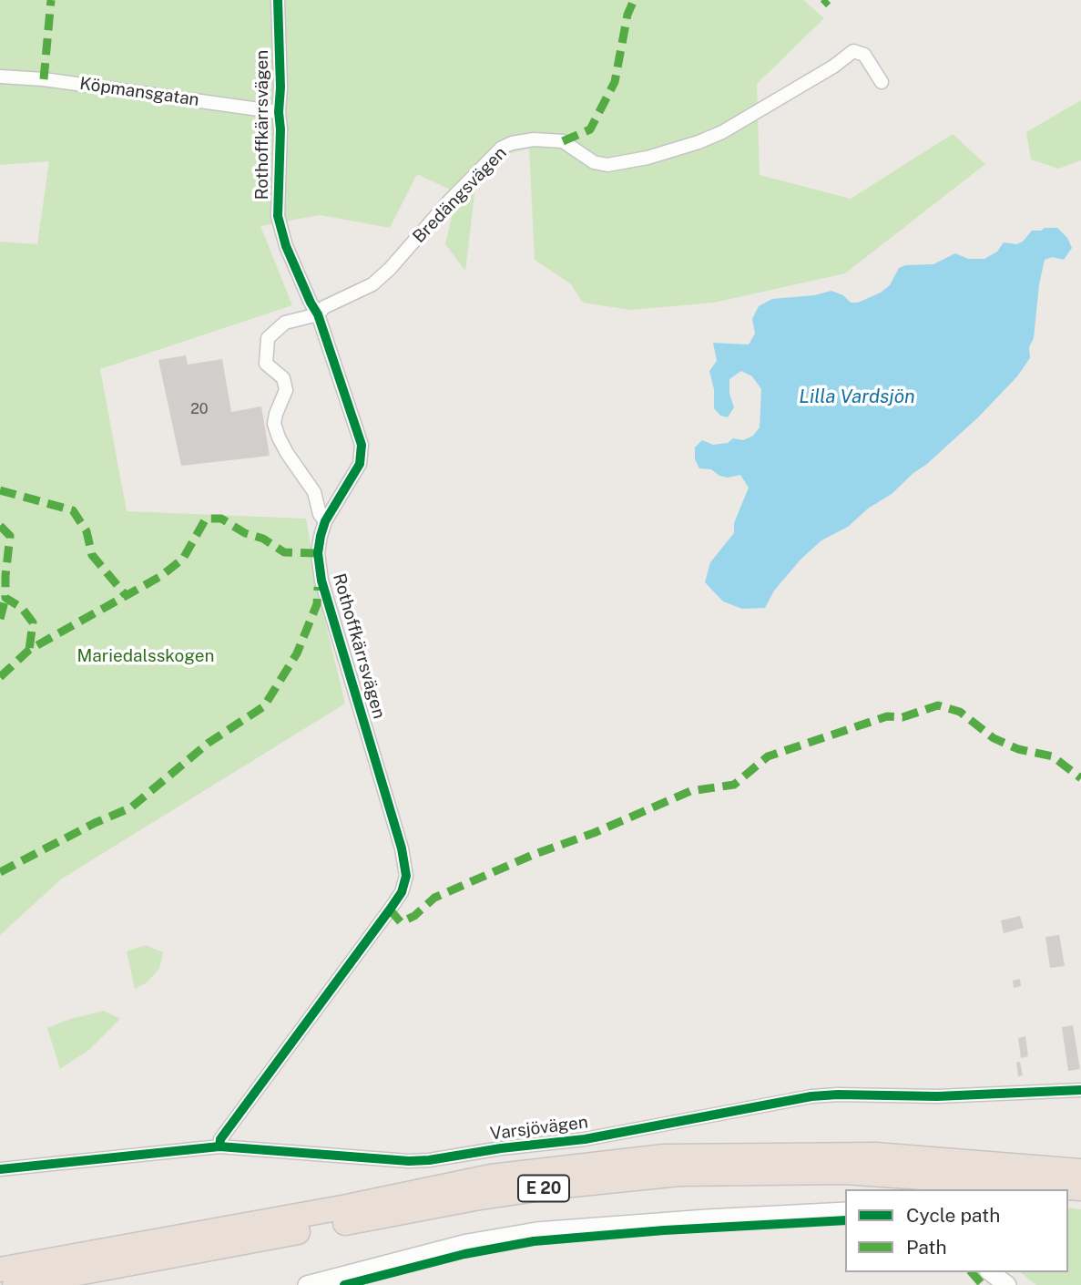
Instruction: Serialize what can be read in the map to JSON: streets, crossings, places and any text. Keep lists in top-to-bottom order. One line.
{"streets":{"highway":["E 20"],"street":["Köpmansgatan","Rothoffkärrsvägen","Bredängsvägen","Varsjövägen"]},"crossings":[["Köpmansgatan","Rothoffkärrsvägen"],["Rothoffkärrsvägen","Bredängsvägen"],["Rothoffkärrsvägen","Varsjövägen"]],"water":["Lilla Vardsjön"],"parks":["Mariedalsskogen"],"house_numbers":["20"],"legend":["Cycle path","Path"]}
